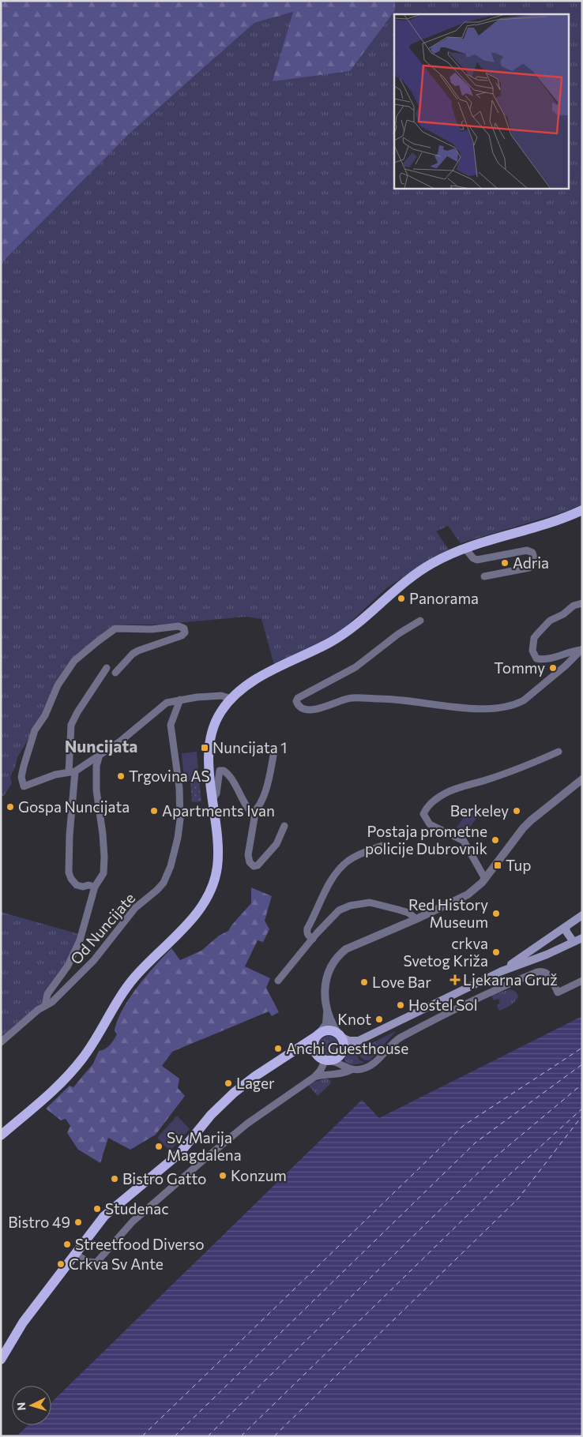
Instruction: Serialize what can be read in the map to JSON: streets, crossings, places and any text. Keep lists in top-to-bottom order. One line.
{"streets":{"street":["Od Nuncijate"]},"districts":["Nuncijata"],"places":{"other":["Adria","Panorama","Tommy","Trgovina AS","Gospa Nuncijata","Apartments Ivan","Berkeley","Postaja prometne policije Dubrovnik","Red History Museum","crkva Svetog Križa","Love Bar","Hostel Sol","Knot","Anchi Guesthouse","Lager","Sv. Marija Magdalena","Konzum","Bistro Gatto","Studenac","Bistro 49","Streetfood Diverso","Crkva Sv Ante"],"transit":["Nuncijata 1","Tup"],"health":["Ljekarna Gruž"]},"north":"left"}
